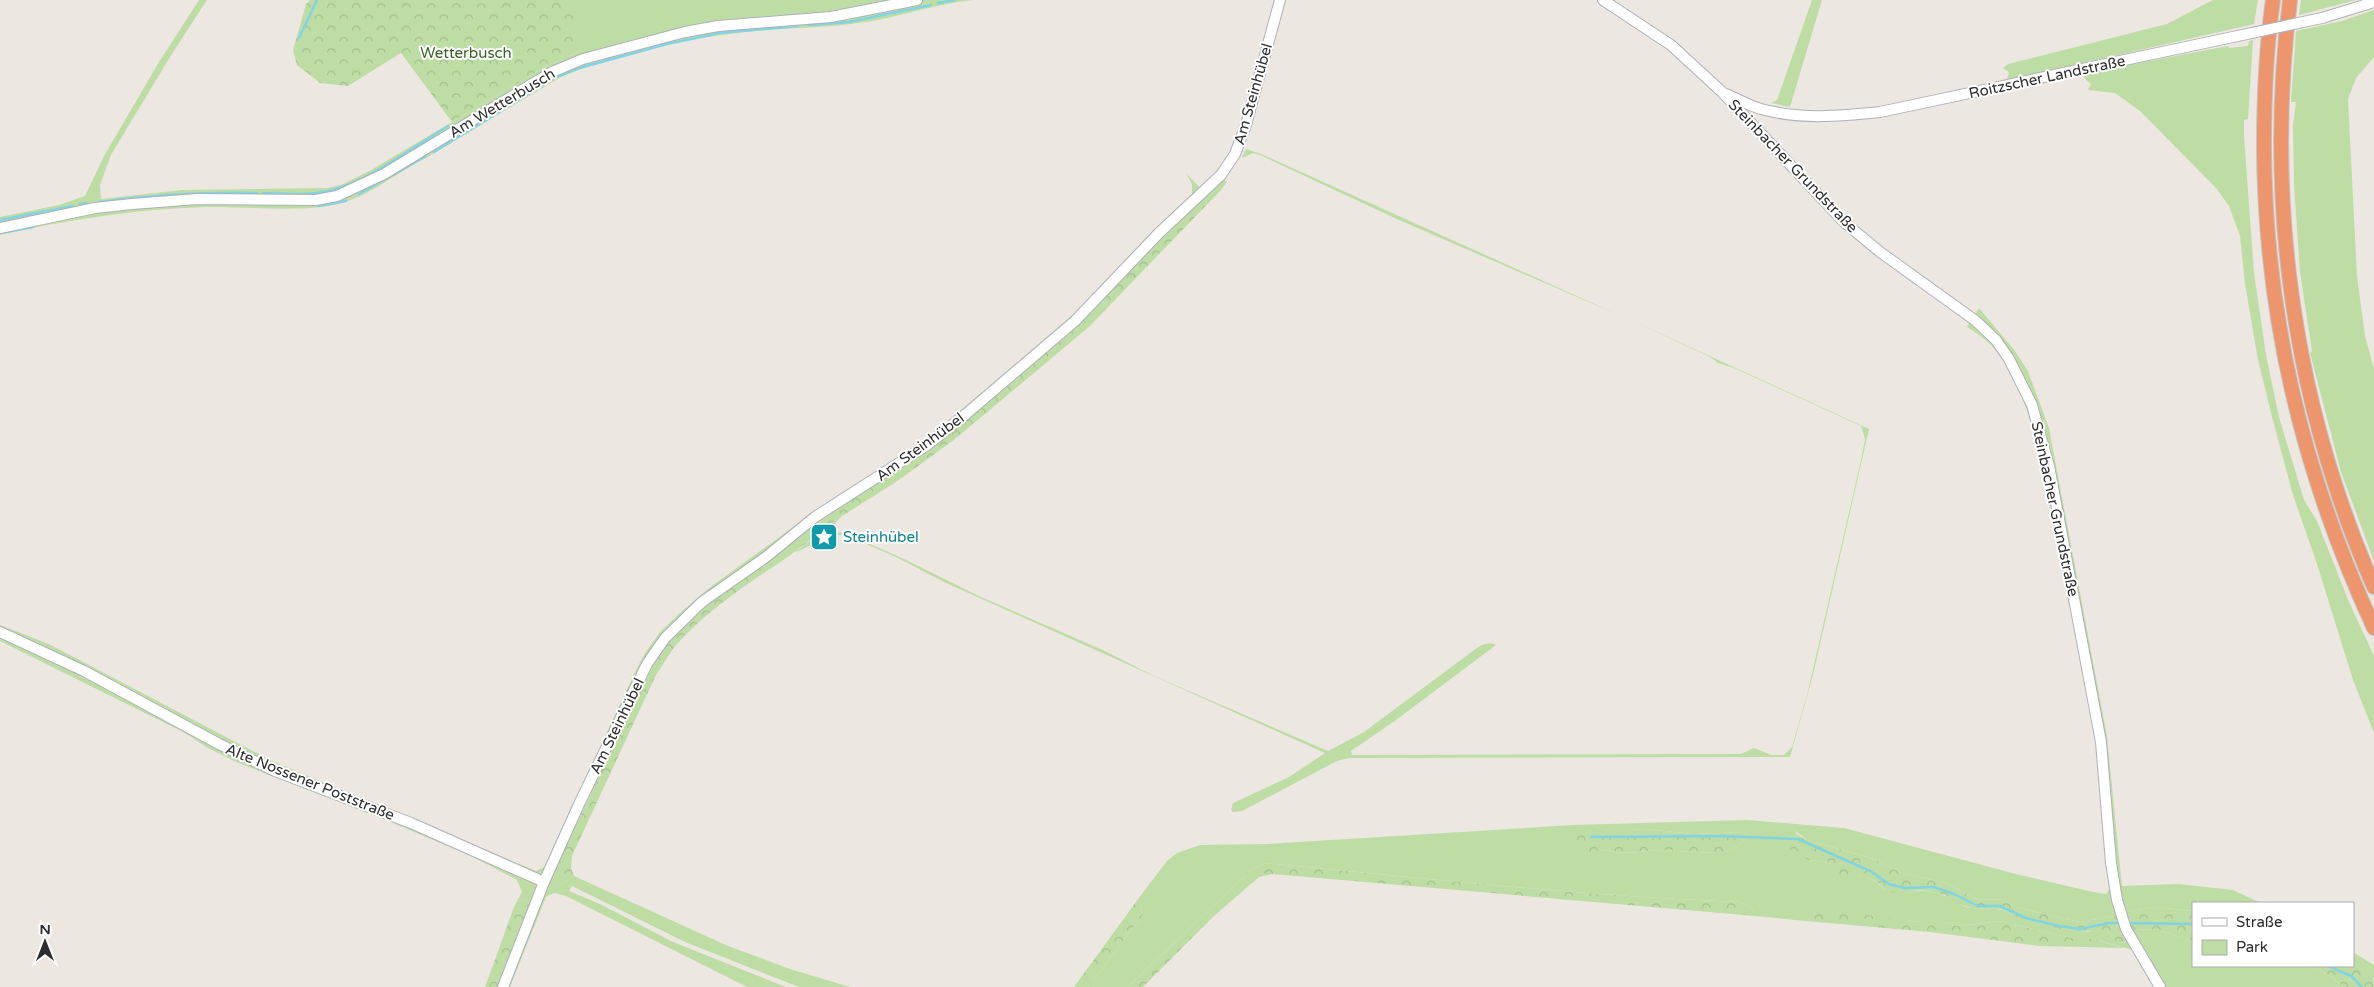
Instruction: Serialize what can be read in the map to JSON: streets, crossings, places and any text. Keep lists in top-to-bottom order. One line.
{"streets":{"street":["Roitzscher Landstraße","Am Steinhübel","Am Wetterbusch","Steinbacher Grundstraße","Alte Nossener Poststraße"]},"crossings":[["Roitzscher Landstraße","Steinbacher Grundstraße"],["Am Steinhübel","Alte Nossener Poststraße"]],"parks":["Wetterbusch"],"places":{"place":["Steinhübel"]},"legend":["Straße","Park"],"north":"top"}
